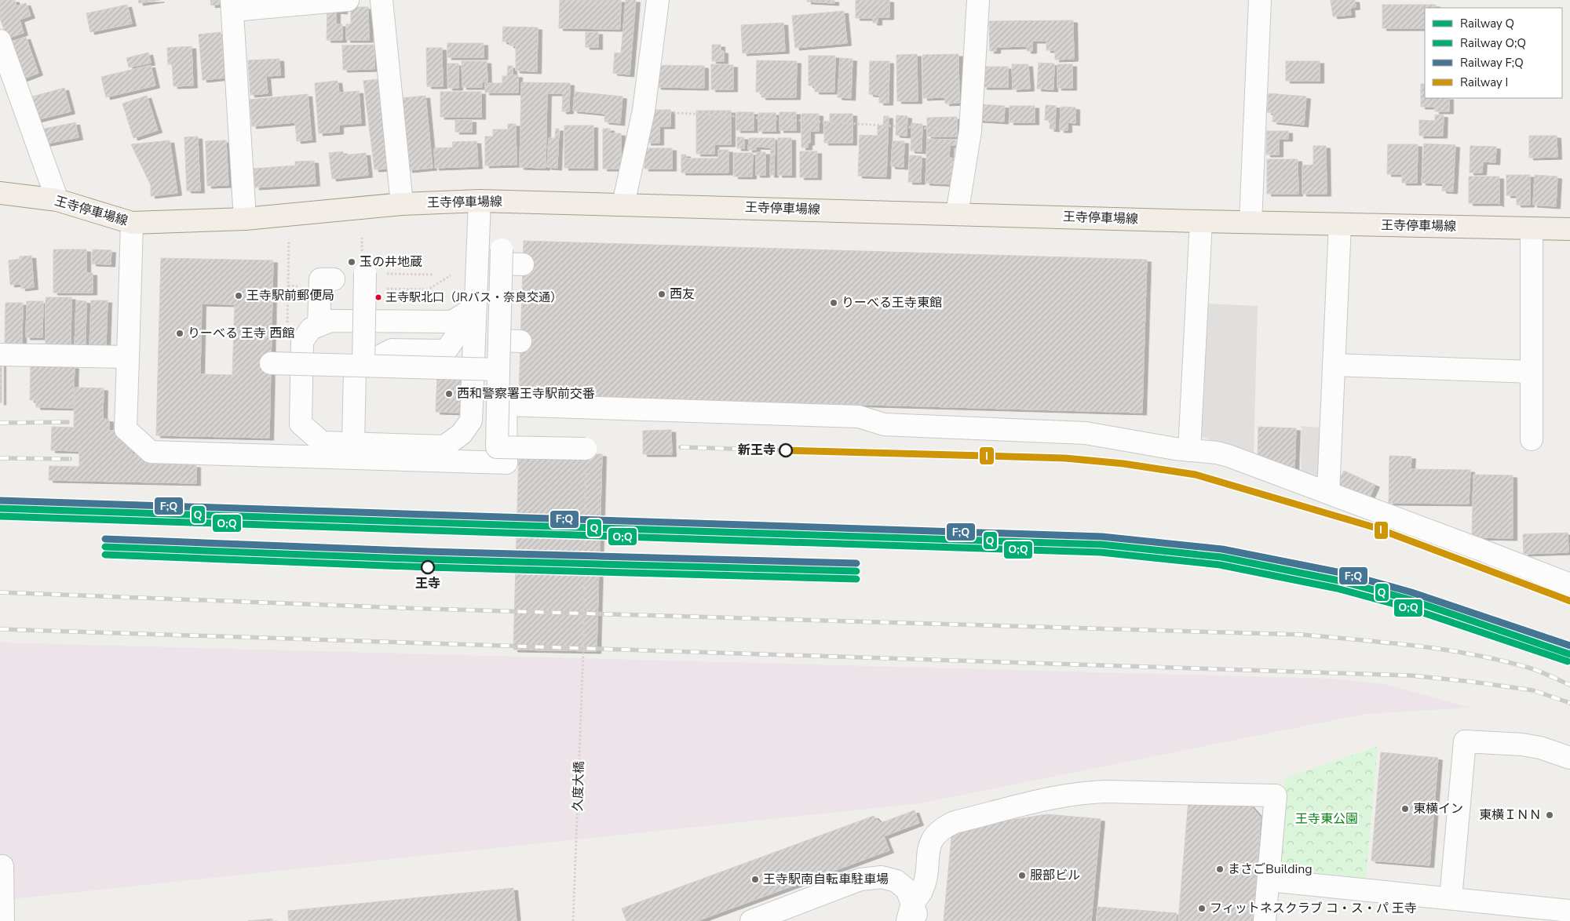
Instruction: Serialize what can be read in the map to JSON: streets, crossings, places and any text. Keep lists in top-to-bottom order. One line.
{"streets":{"main road":["王寺停車場線"],"path":["久度大橋"]},"parks":["王寺東公園"],"places":["玉の井地蔵","西友","王寺駅前郵便局","王寺駅北口（JRバス・奈良交通）","りーべる王寺東館","りーべる 王寺 西館","西和警察署王寺駅前交番","新王寺","王寺","東横イン","東横ＩＮＮ","まさごBuilding","服部ビル","王寺駅南自転車駐車場","フィットネスクラブ コ・ス・パ 王寺"],"lines":["rail line I","rail line F;Q","rail line Q","rail line O;Q"],"legend":["Railway Q","Railway O;Q","Railway F;Q","Railway I"]}
